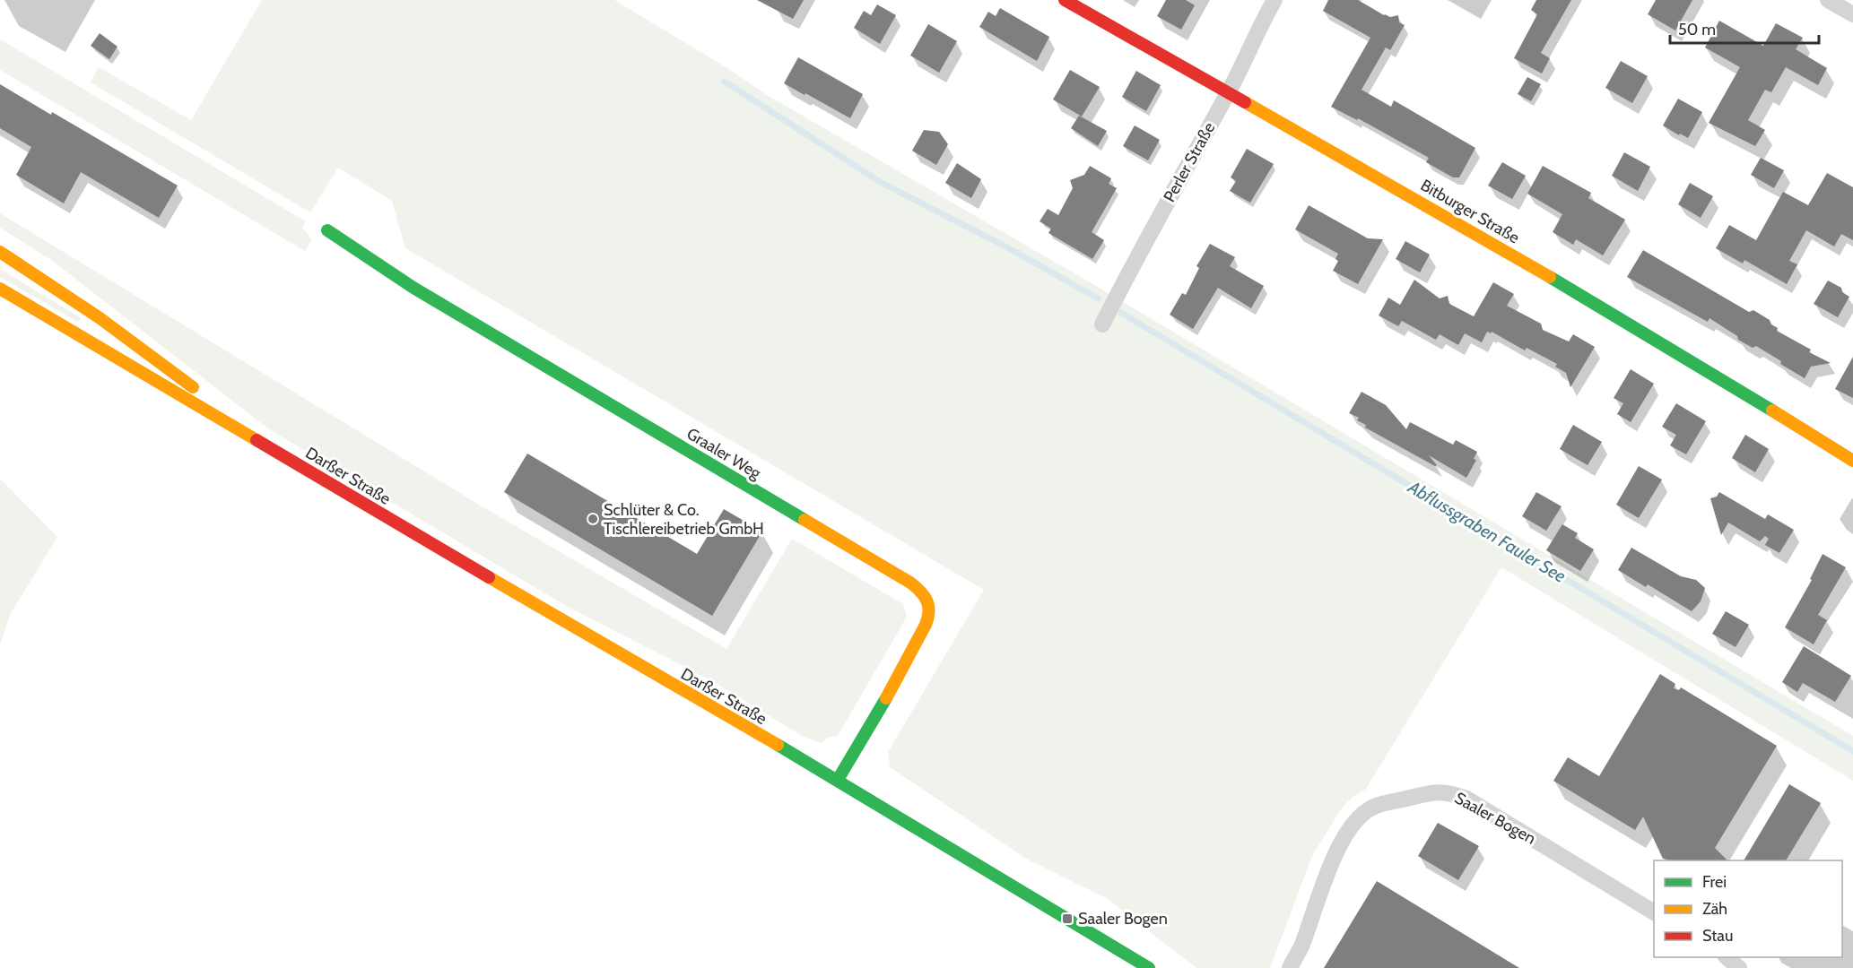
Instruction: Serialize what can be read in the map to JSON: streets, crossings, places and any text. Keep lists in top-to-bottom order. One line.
{"streets":{"street":["Perler Straße","Bitburger Straße","Graaler Weg","Darßer Straße","Saaler Bogen"]},"crossings":[["Perler Straße","Bitburger Straße"],["Graaler Weg","Darßer Straße"]],"water":["Abflussgraben Fauler See"],"places":{"other":["Schlüter & Co. Tischlereibetrieb GmbH"],"transit":["Saaler Bogen"]},"legend":["Frei","Zäh","Stau"],"scale_bar":"50 m"}
